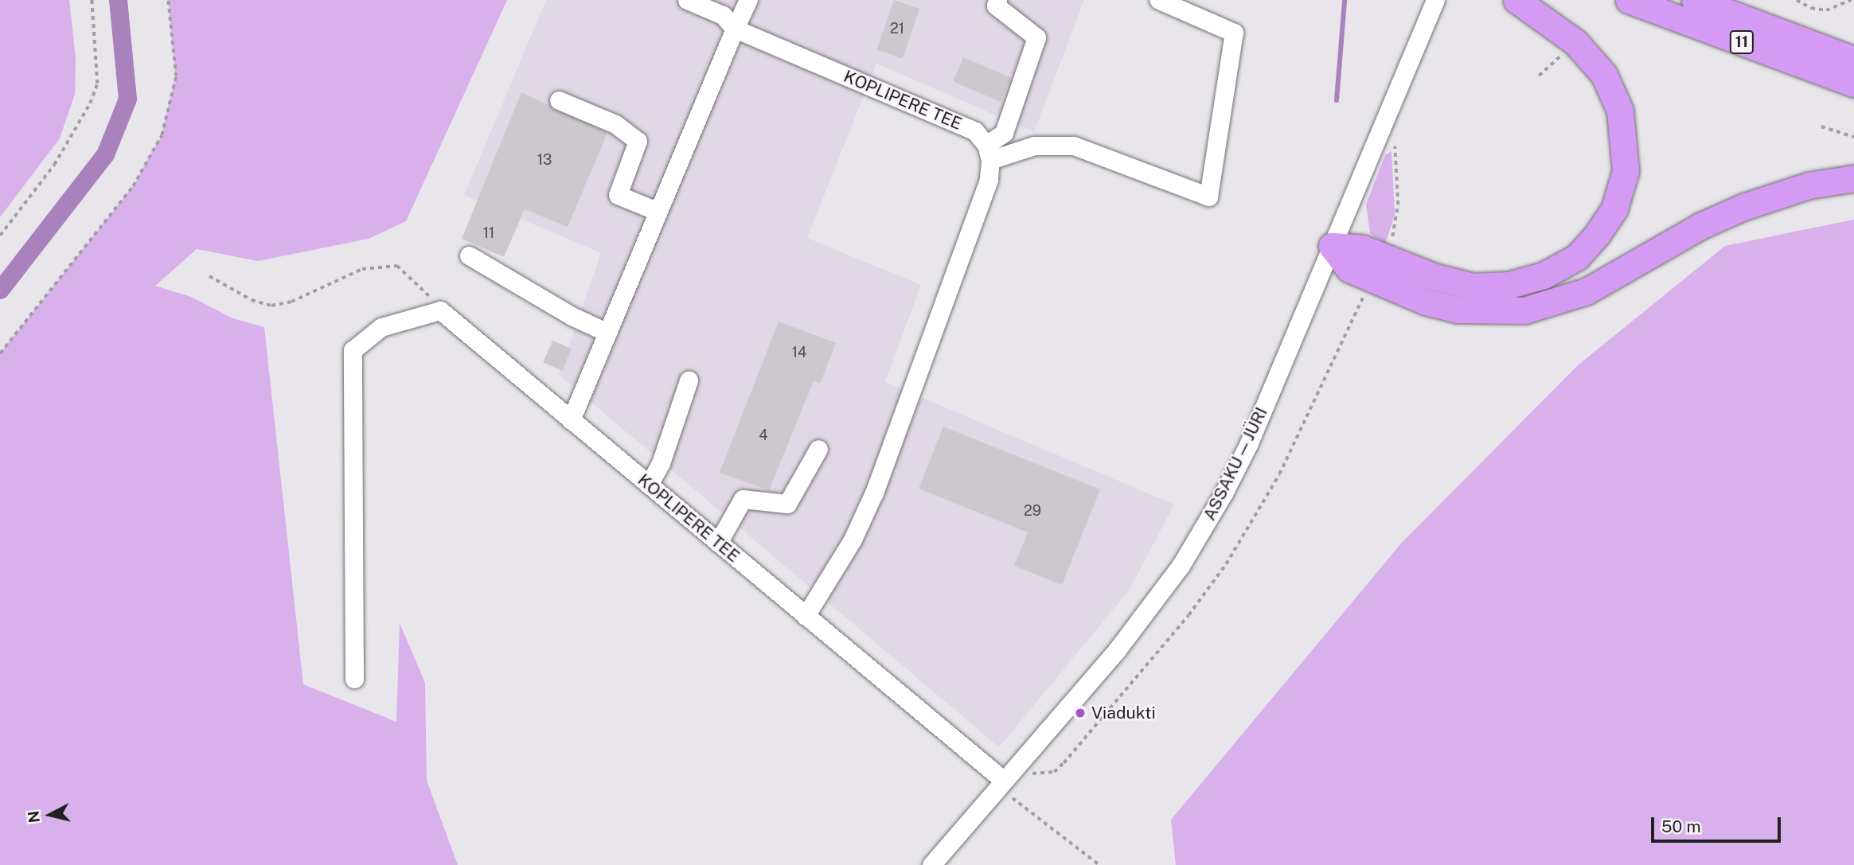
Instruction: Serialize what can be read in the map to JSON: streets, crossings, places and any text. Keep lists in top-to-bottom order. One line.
{"streets":{"highway":["11"],"street":["KOPLIPERE TEE","ASSAKU — JÜRI"]},"crossings":[["KOPLIPERE TEE","ASSAKU — JÜRI"]],"places":["Viadukti"],"house_numbers":["21","13","11","14","4","29"],"scale_bar":"50 m","north":"left"}
